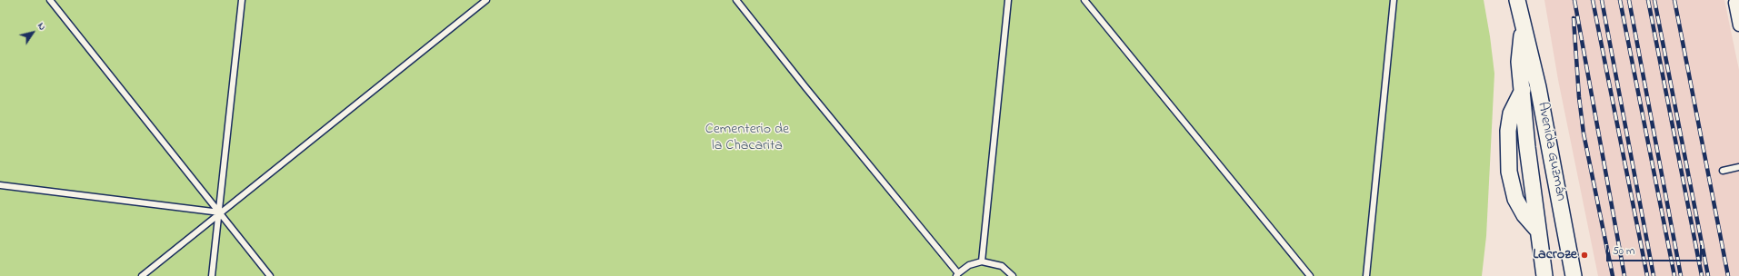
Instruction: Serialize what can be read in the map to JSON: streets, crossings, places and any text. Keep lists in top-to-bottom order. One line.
{"streets":{"main road":["Avenida Guzmán"]},"parks":["Cementerio de la Chacarita"],"places":["Lacroze"],"scale_bar":"50 m","north":"top right"}
